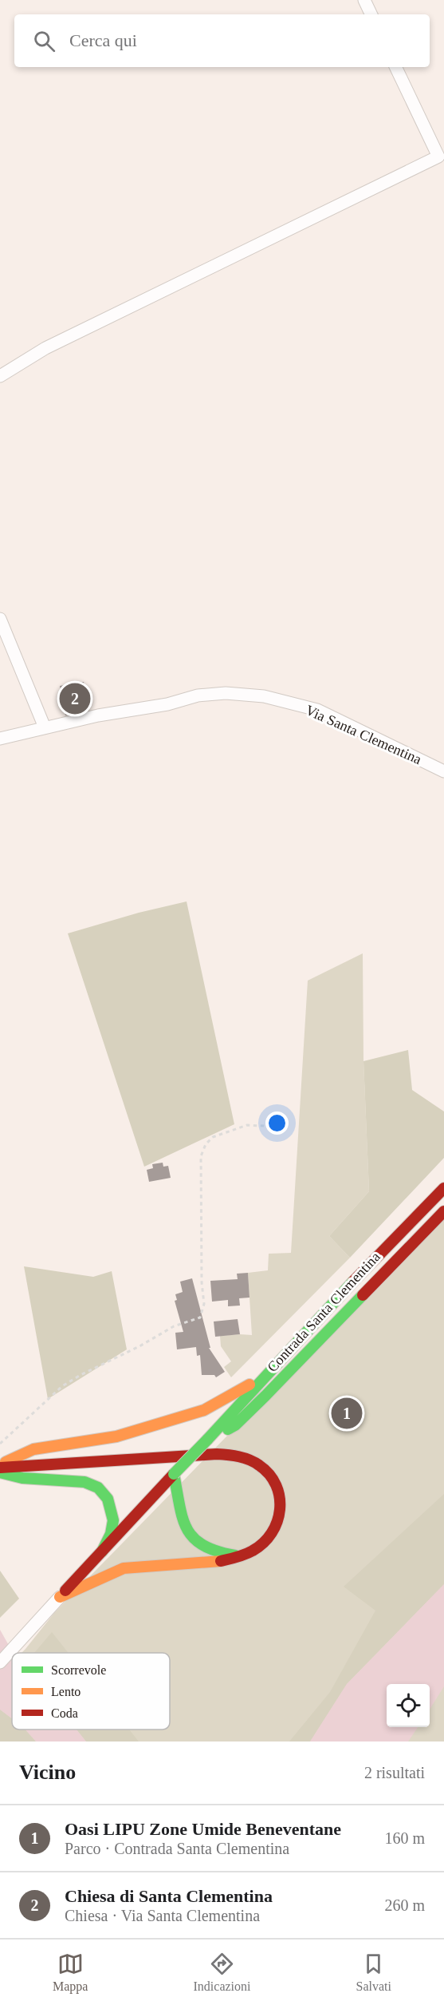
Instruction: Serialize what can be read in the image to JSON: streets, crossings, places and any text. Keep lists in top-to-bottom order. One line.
{"streets":{"street":["Via Santa Clementina","Contrada Santa Clementina"]},"legend":["Scorrevole","Lento","Coda"],"page":{"search":"Cerca qui","pins":["2","1"],"heading":["Vicino","2 risultati"],"list":[{"mark":"1","name":"Oasi LIPU Zone Umide Beneventane","note":"Parco · Contrada Santa Clementina","value":"160 m"},{"mark":"2","name":"Chiesa di Santa Clementina","note":"Chiesa · Via Santa Clementina","value":"260 m"}],"nav":["Mappa","Indicazioni","Salvati"]}}
